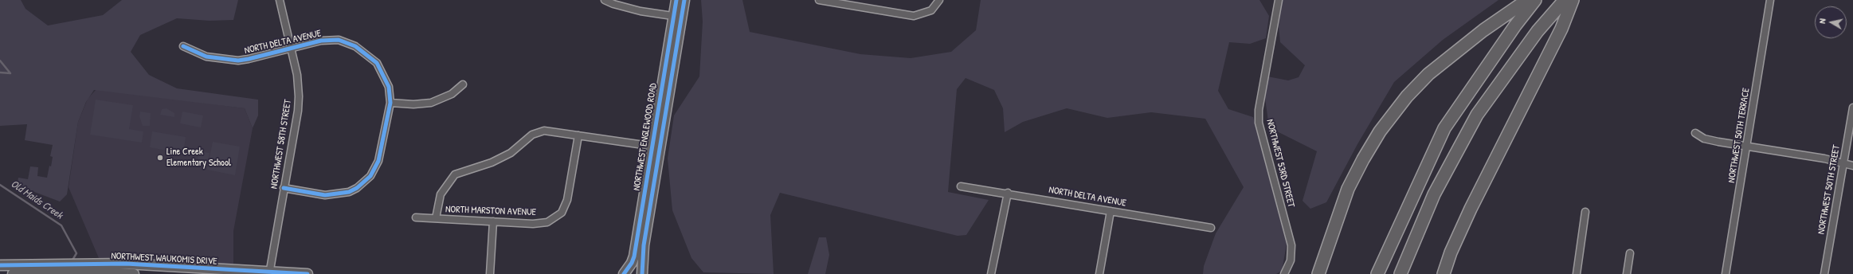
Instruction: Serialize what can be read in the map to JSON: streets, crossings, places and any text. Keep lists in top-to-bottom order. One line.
{"streets":{"main road":["NORTHWEST ENGLEWOOD ROAD","NORTHWEST WAUKOMIS DRIVE"],"street":["NORTH DELTA AVENUE","NORTHWEST 50TH TERRACE","NORTHWEST 58TH STREET","NORTHWEST 53RD STREET","NORTHWEST 50TH STREET","NORTH MARSTON AVENUE"]},"crossings":[["NORTH DELTA AVENUE","NORTHWEST 58TH STREET"],["NORTHWEST 58TH STREET","NORTHWEST WAUKOMIS DRIVE"]],"water":["Old Maids Creek"],"places":["Line Creek Elementary School"],"north":"left"}
